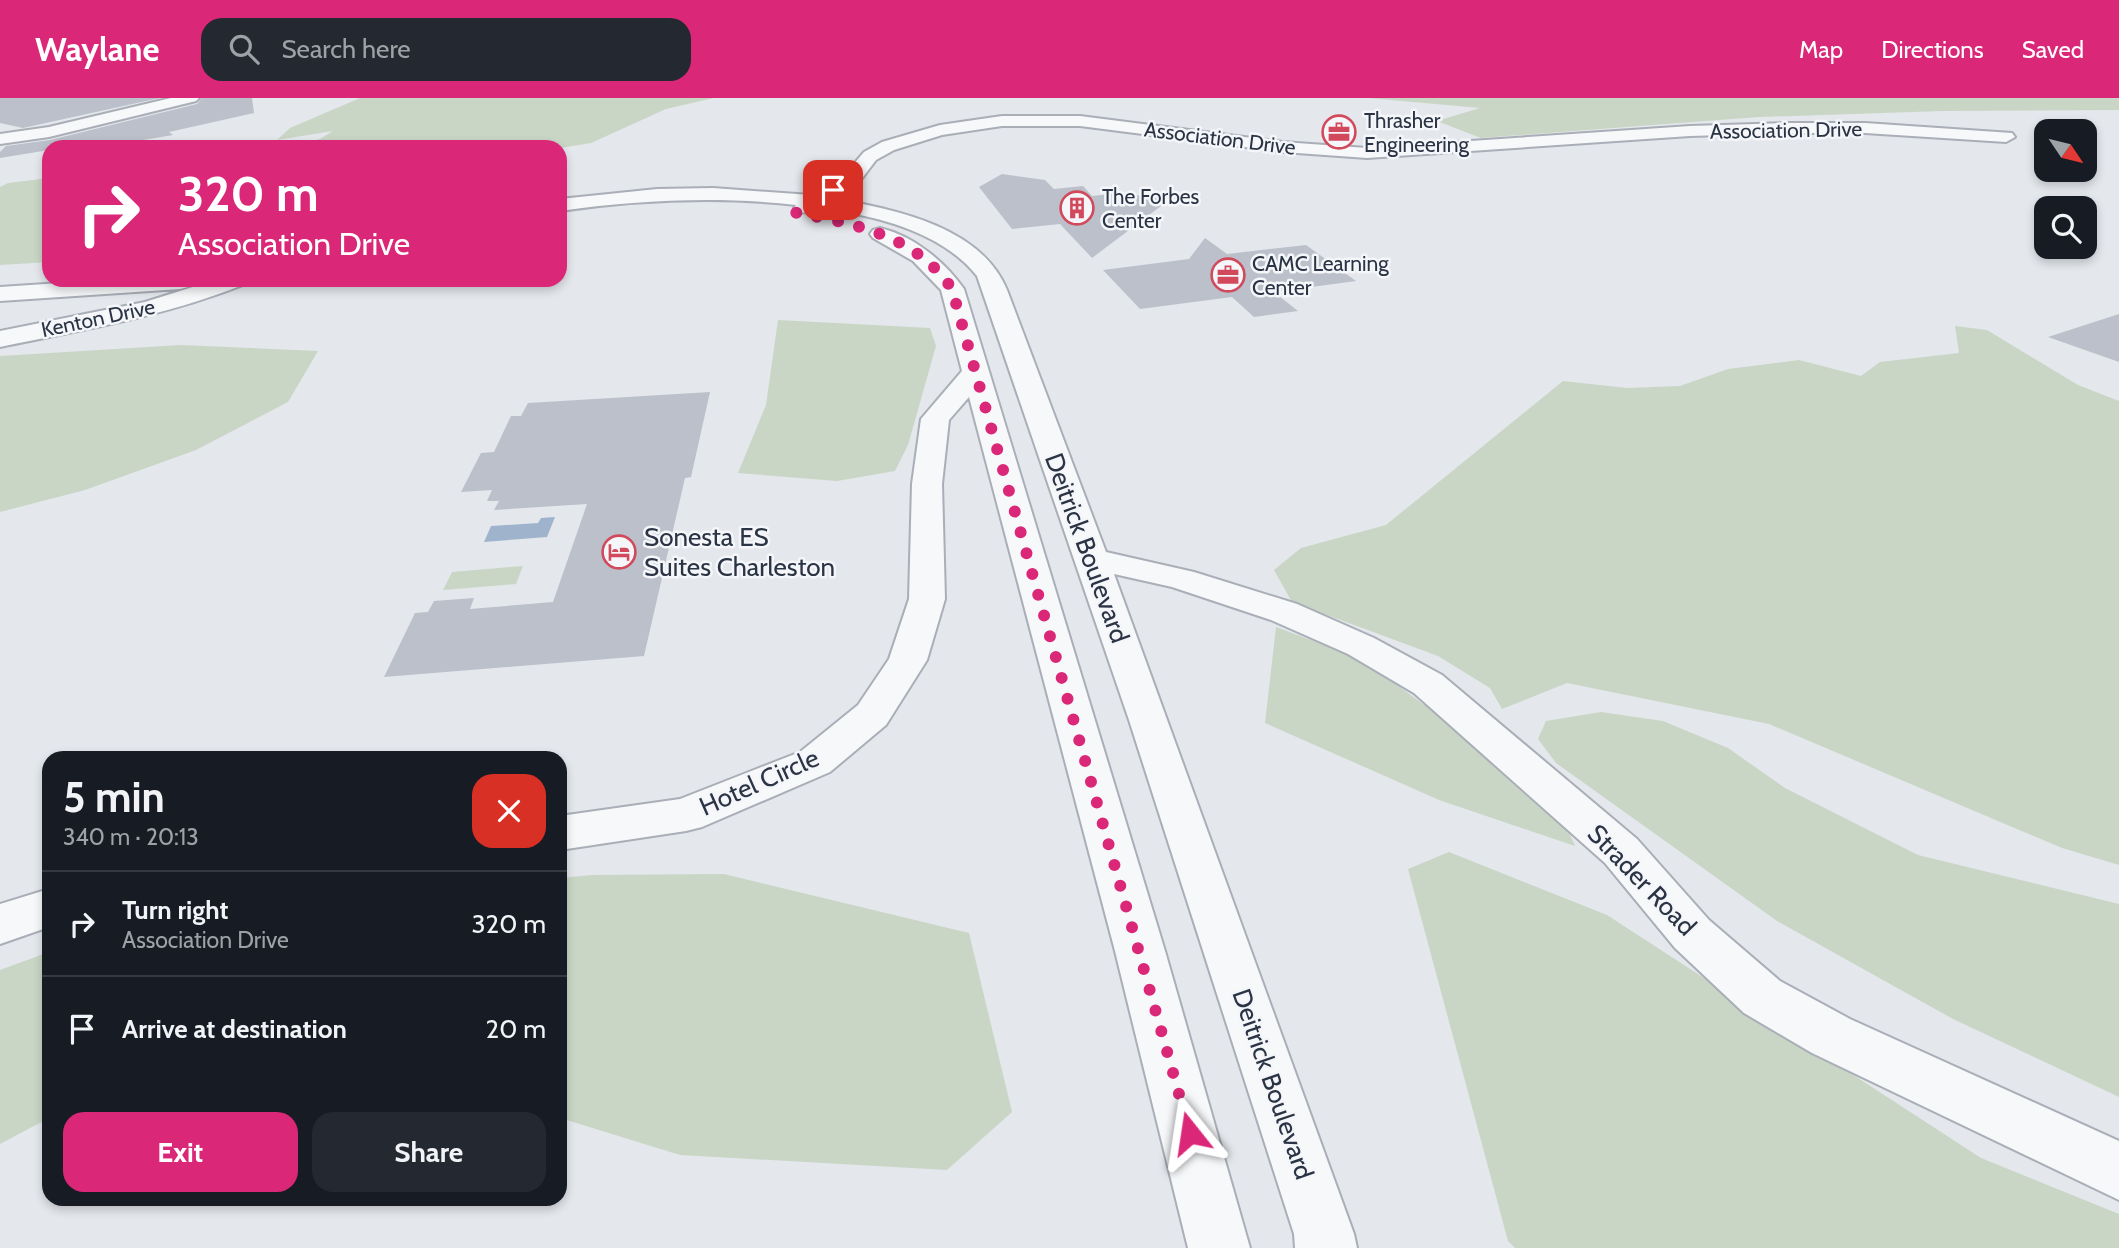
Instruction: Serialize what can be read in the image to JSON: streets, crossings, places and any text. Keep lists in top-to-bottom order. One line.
{"streets":{"street":["Association Drive","Kenton Drive","Deitrick Boulevard","Hotel Circle","Strader Road"]},"crossings":[["Association Drive","Deitrick Boulevard"],["Deitrick Boulevard","Hotel Circle"],["Deitrick Boulevard","Strader Road"]],"places":{"office":["Thrasher Engineering","CAMC Learning Center"],"building":["The Forbes Center"],"hotel":["Sonesta ES Suites Charleston"]},"north":"bottom right","page":{"header":"Waylane","search":"Search here","nav":["Map","Directions","Saved"],"turn":["320 m","Association Drive"],"heading":["5 min","340 m · 20:13"],"list":[{"name":"Turn right","note":"Association Drive","value":"320 m"},{"name":"Arrive at destination","value":"20 m"}],"buttons":["Exit","Share"]}}
